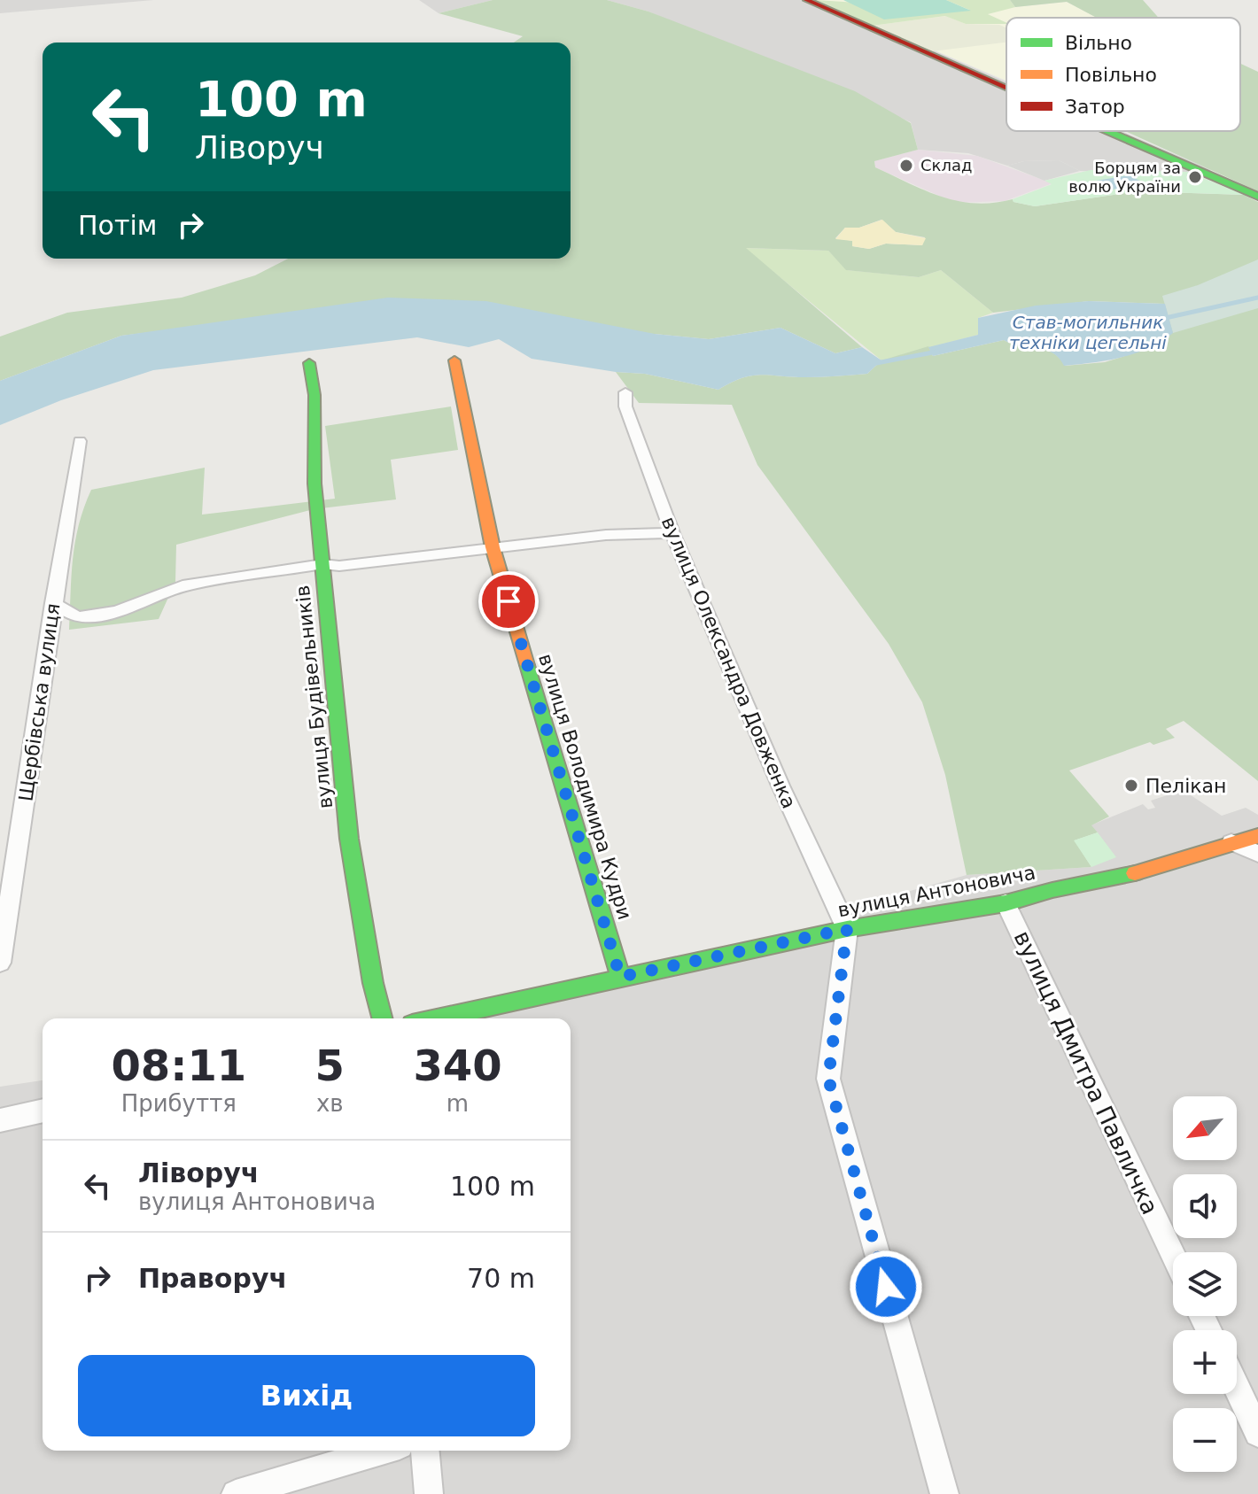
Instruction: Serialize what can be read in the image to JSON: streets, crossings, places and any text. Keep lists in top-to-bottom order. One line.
{"streets":{"street":["вулиця Олександра Довженка","вулиця Будівельників","Щербівська вулиця","вулиця Володимира Кудри","вулиця Антоновича","вулиця Дмитра Павличка"]},"crossings":[["вулиця Олександра Довженка","вулиця Антоновича"],["вулиця Володимира Кудри","вулиця Антоновича"],["вулиця Антоновича","вулиця Дмитра Павличка"]],"water":["Став-могильник техніки цегельні"],"places":["Склад","Борцям за волю України","Пелікан"],"legend":["Вільно","Повільно","Затор"],"north":"bottom left","page":{"turn":["100 m","Ліворуч"],"then":"Потім","eta":["08:11","Прибуття","5","хв","340","m"],"map_buttons":["+","−"],"list":[{"name":"Ліворуч","note":"вулиця Антоновича","value":"100 m"},{"name":"Праворуч","value":"70 m"}],"buttons":"Вихід"}}
